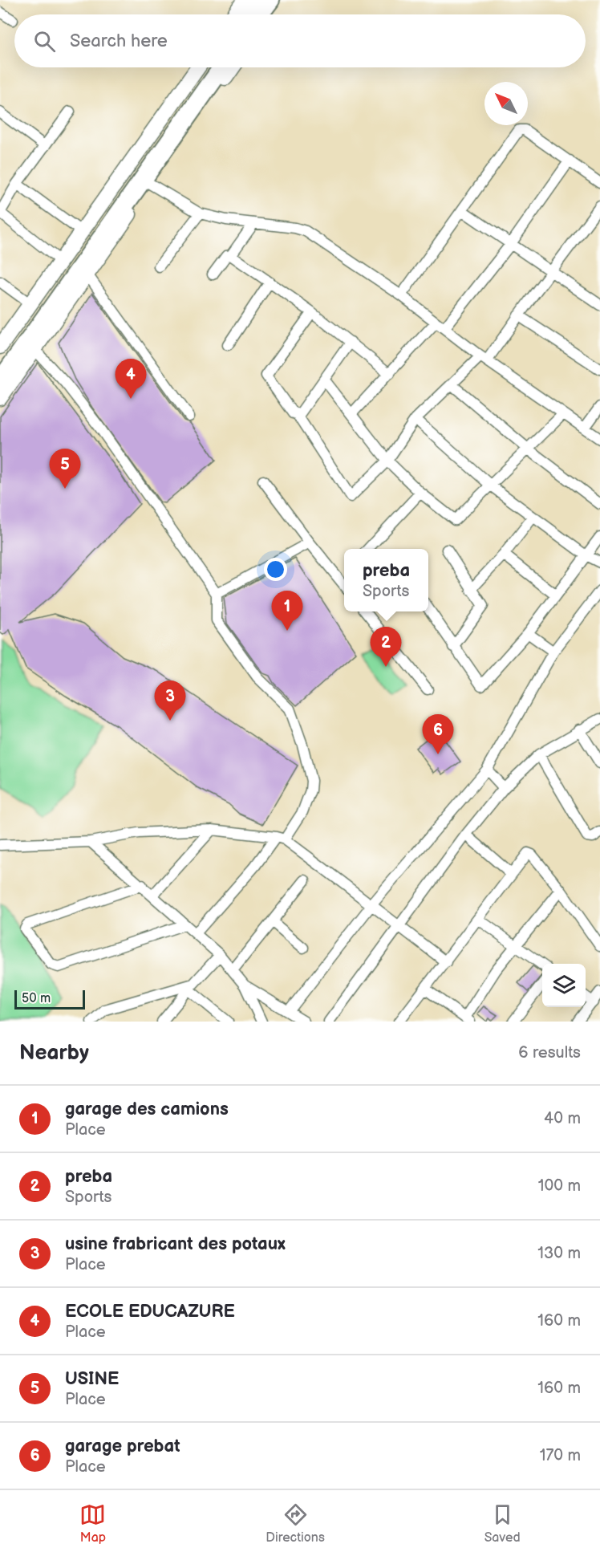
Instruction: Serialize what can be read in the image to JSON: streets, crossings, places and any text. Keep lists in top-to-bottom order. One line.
{"scale_bar":"50 m","north":"top left","page":{"search":"Search here","pins":["4","5","1","2","3","6"],"popup":["preba","Sports"],"scale":"50 m","heading":["Nearby","6 results"],"list":[{"mark":"1","name":"garage des camions","note":"Place","value":"40 m"},{"mark":"2","name":"preba","note":"Sports","value":"100 m"},{"mark":"3","name":"usine frabricant des potaux","note":"Place","value":"130 m"},{"mark":"4","name":"ECOLE EDUCAZURE","note":"Place","value":"160 m"},{"mark":"5","name":"USINE","note":"Place","value":"160 m"},{"mark":"6","name":"garage prebat","note":"Place","value":"170 m"}],"nav":["Map","Directions","Saved"]}}
